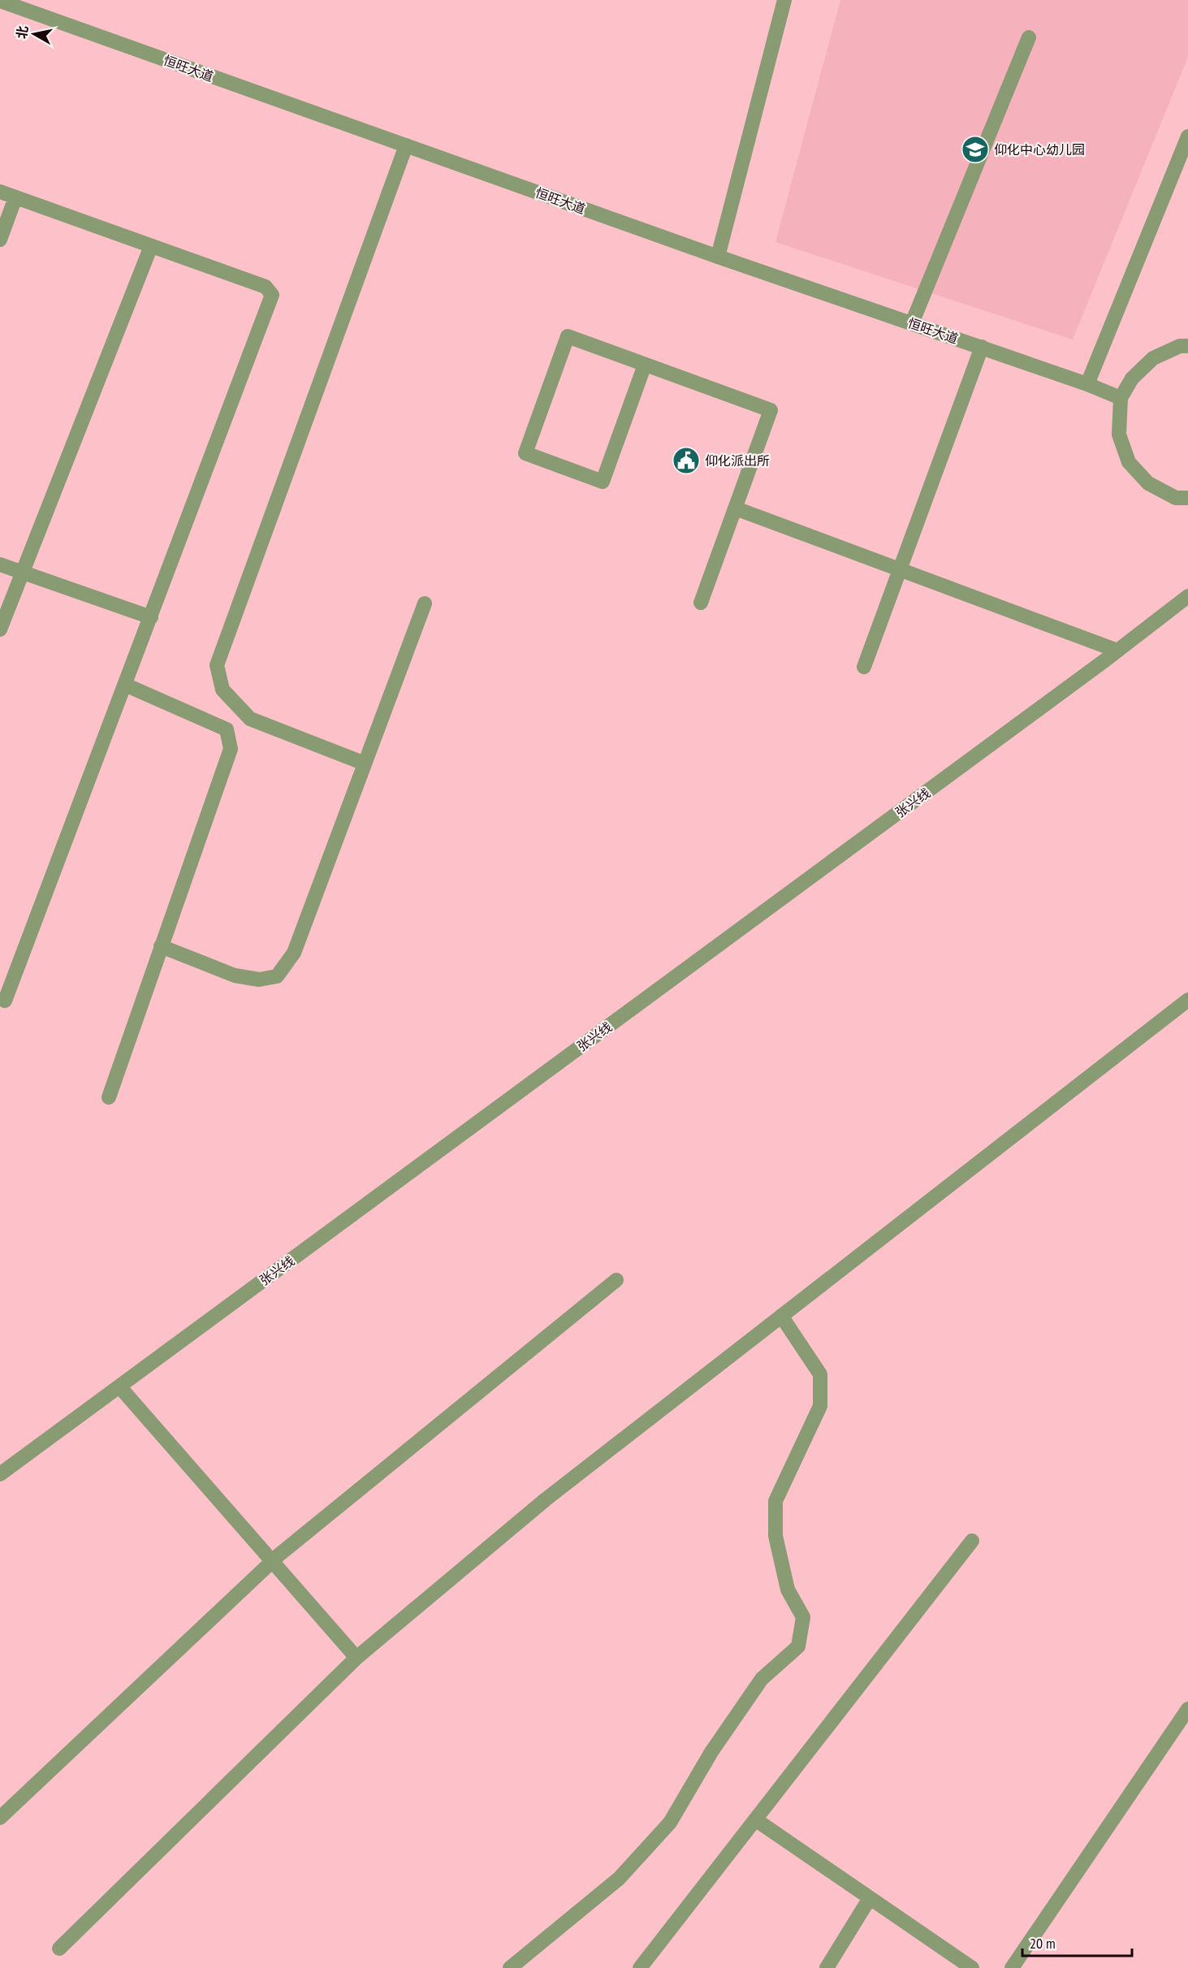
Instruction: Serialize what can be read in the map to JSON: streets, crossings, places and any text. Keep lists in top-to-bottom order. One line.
{"streets":{"street":["恒旺大道","张兴线"]},"places":{"school or university":["仰化中心幼儿园"],"public building":["仰化派出所"]},"scale_bar":"20 m","north":"left"}
